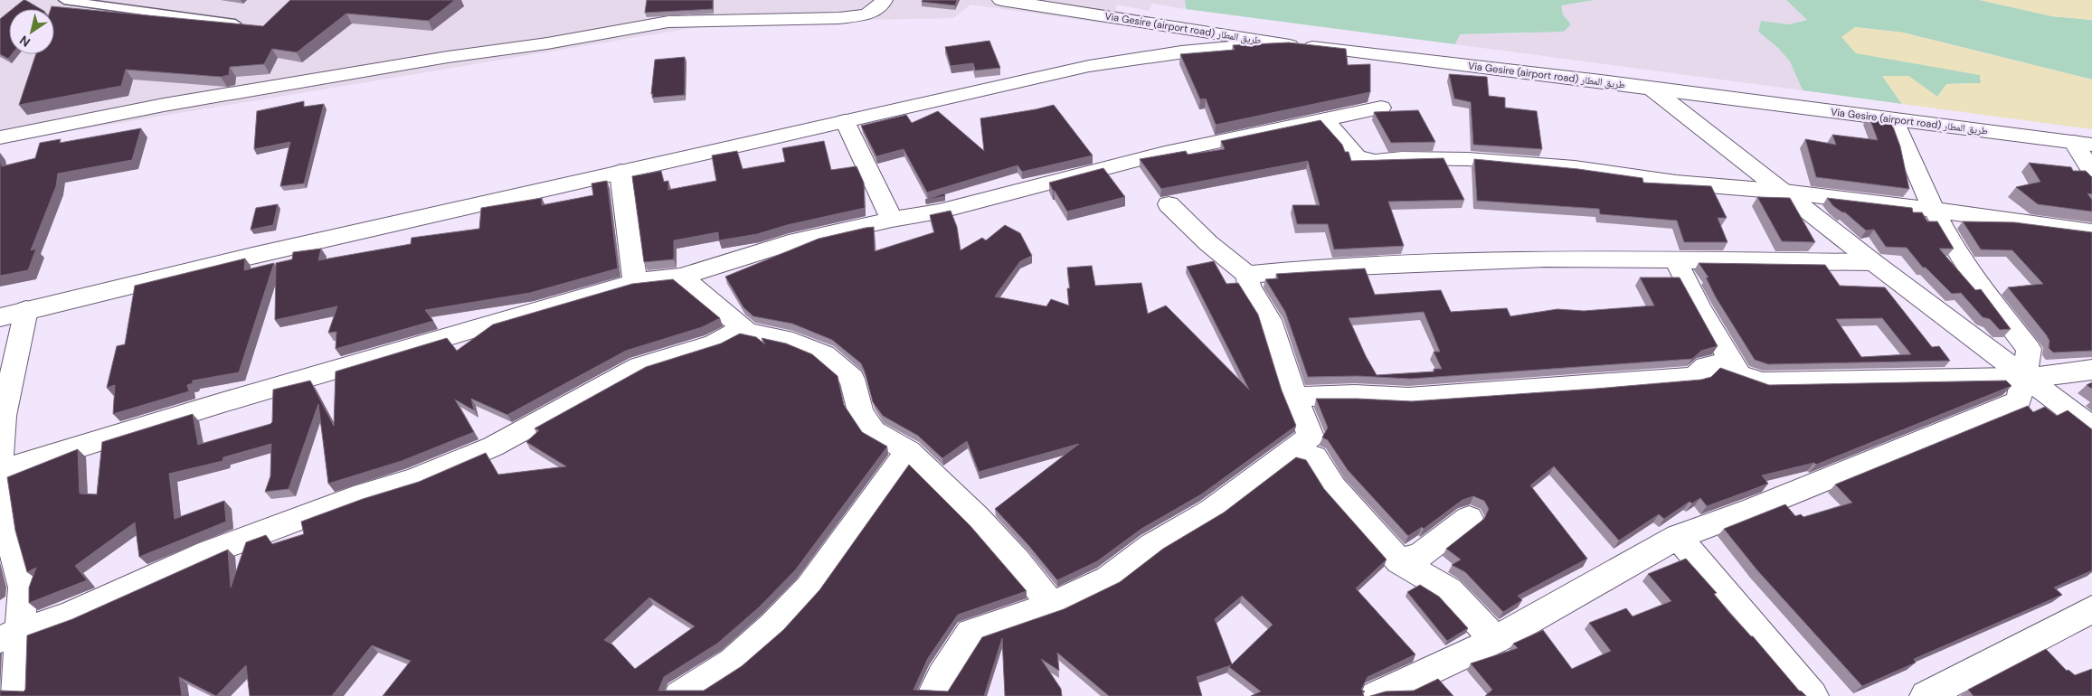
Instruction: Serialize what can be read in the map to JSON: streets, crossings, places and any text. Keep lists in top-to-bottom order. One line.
{"streets":{"street":["Via Gesire (airport road) طريق المطار"]},"north":"bottom left"}
